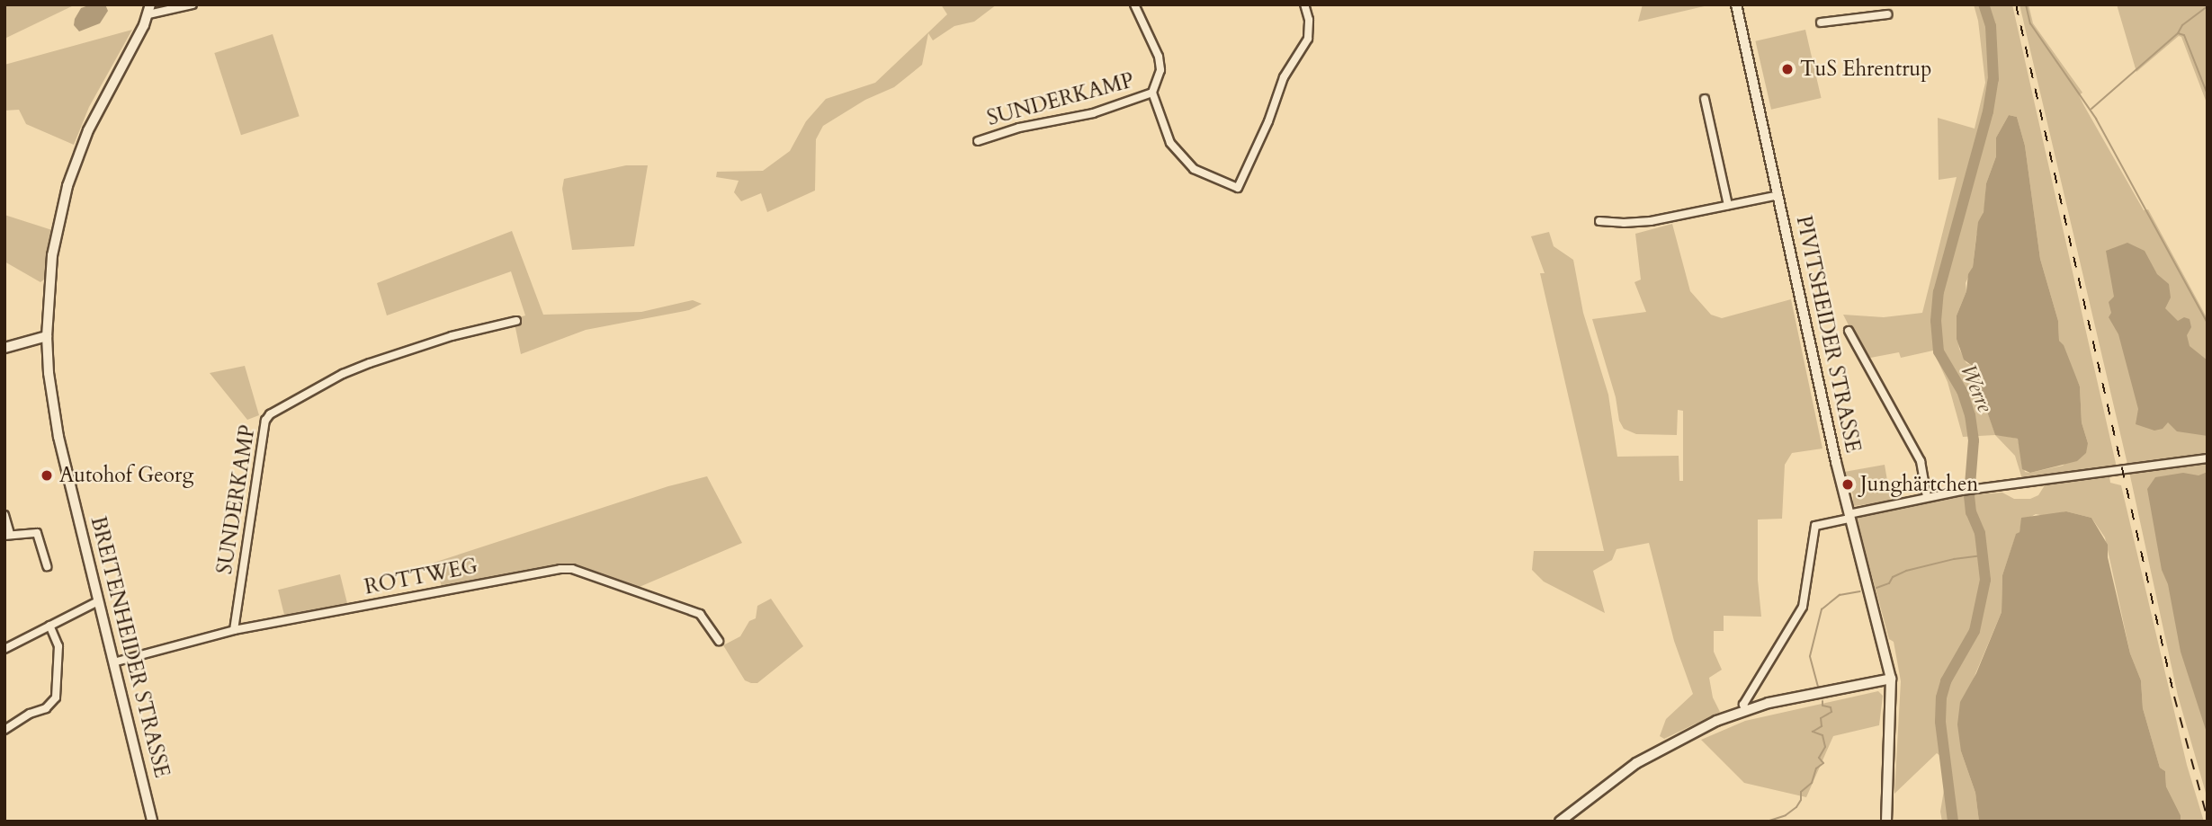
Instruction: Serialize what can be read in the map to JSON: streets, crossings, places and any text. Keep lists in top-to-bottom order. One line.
{"streets":{"street":["SUNDERKAMP","PIVITSHEIDER STRASSE","ROTTWEG","BREITENHEIDER STRASSE"]},"crossings":[["SUNDERKAMP","ROTTWEG"],["ROTTWEG","BREITENHEIDER STRASSE"]],"water":["Werre"],"places":["TuS Ehrentrup","Autohof Georg","Junghärtchen"]}
